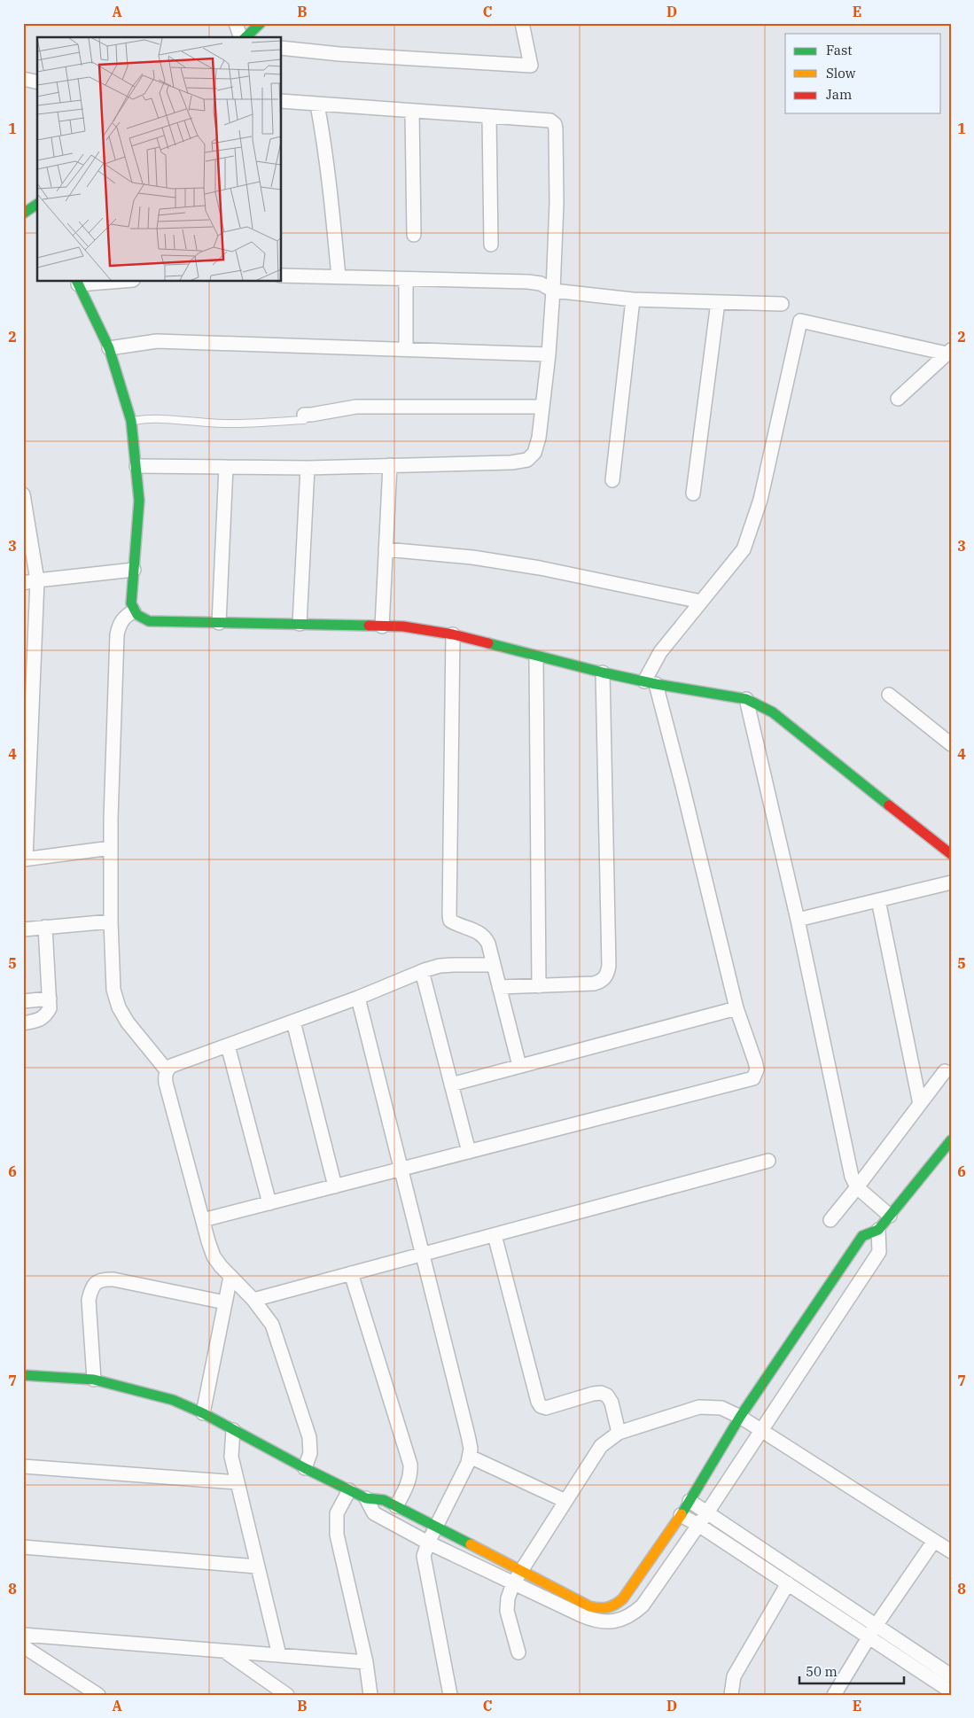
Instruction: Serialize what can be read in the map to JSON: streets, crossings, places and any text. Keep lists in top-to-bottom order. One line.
{"legend":["Fast","Slow","Jam"],"scale_bar":"50 m","grid":{"columns":["A","B","C","D","E"],"rows":["1","2","3","4","5","6","7","8"]}}
